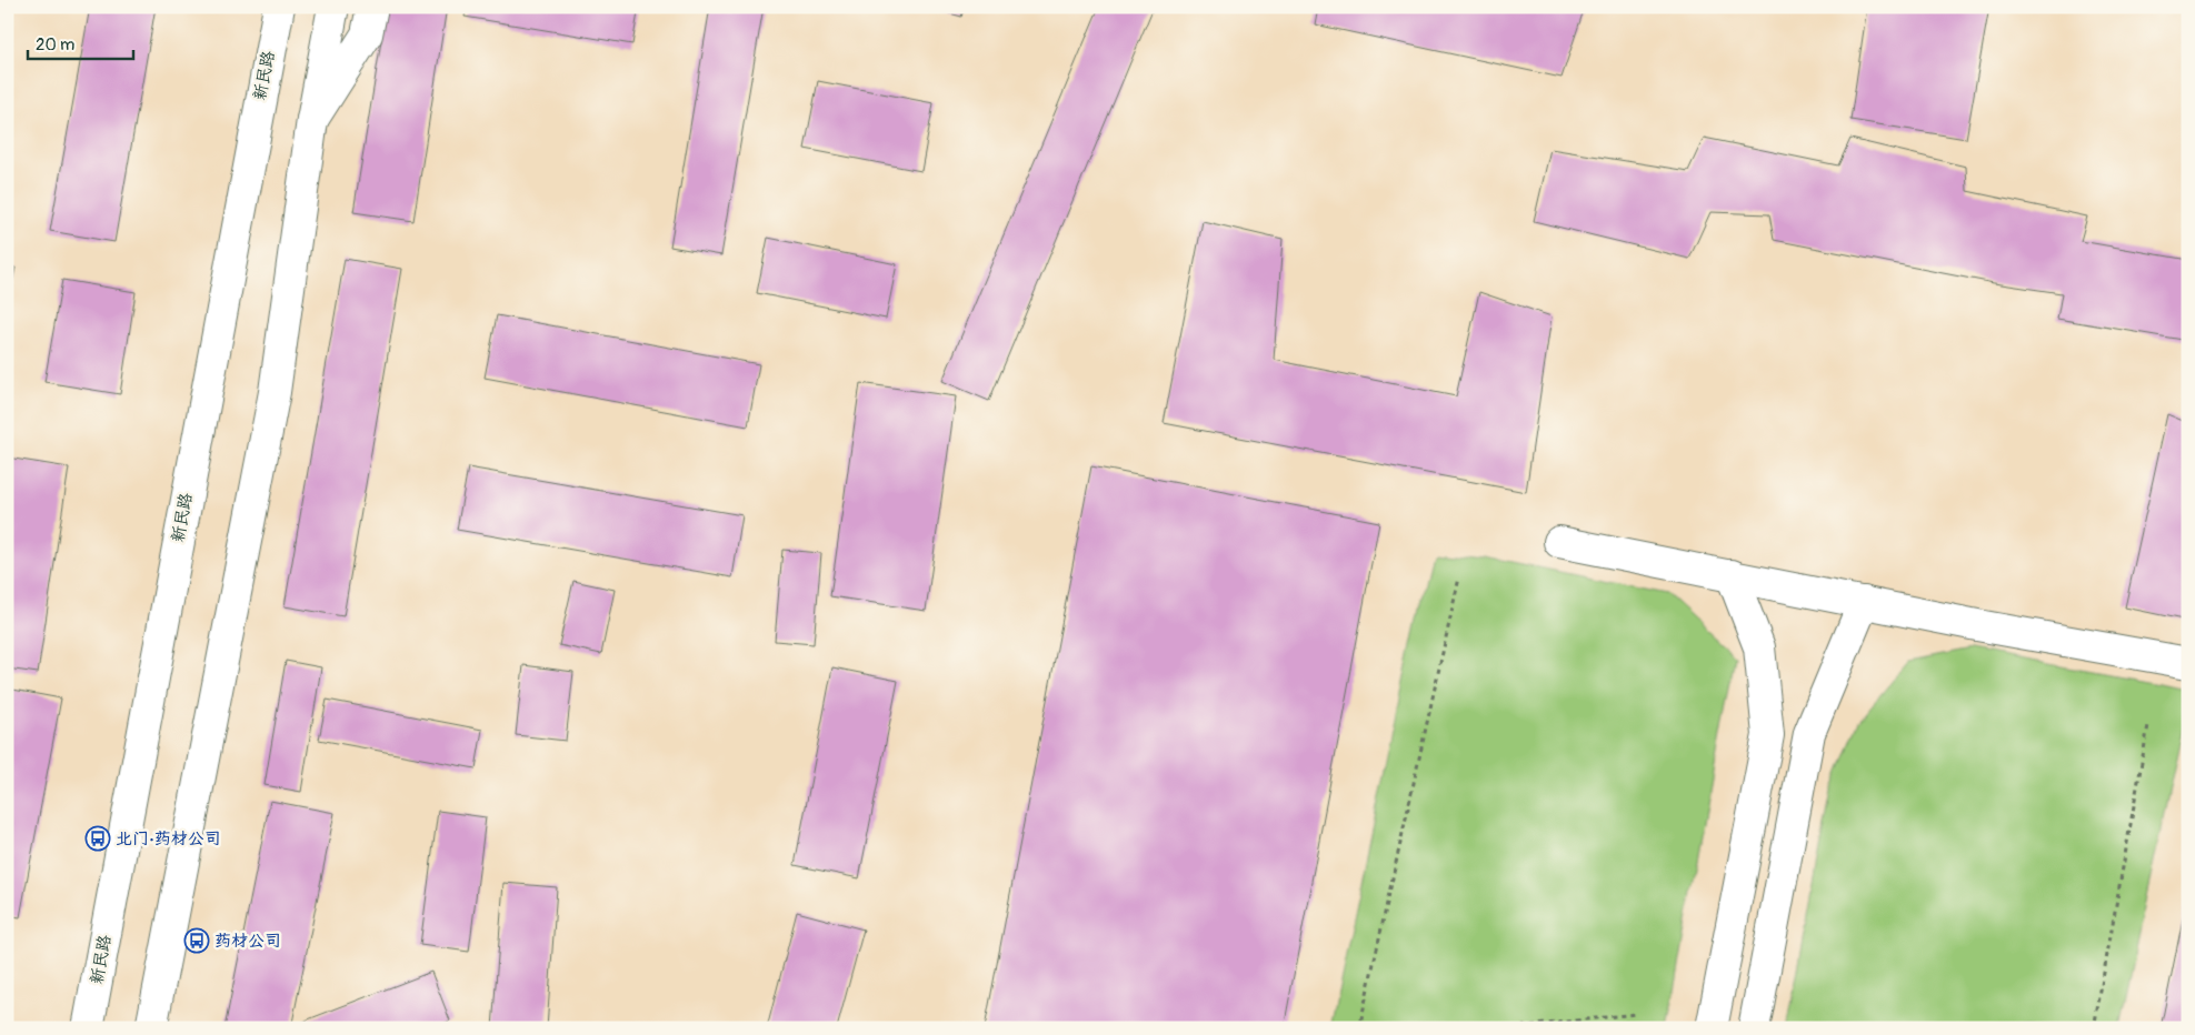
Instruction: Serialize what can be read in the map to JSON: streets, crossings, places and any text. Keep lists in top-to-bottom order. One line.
{"streets":{"main road":["新民路"]},"places":{"bus stop":["北门·药材公司","药材公司"]},"scale_bar":"20 m"}
